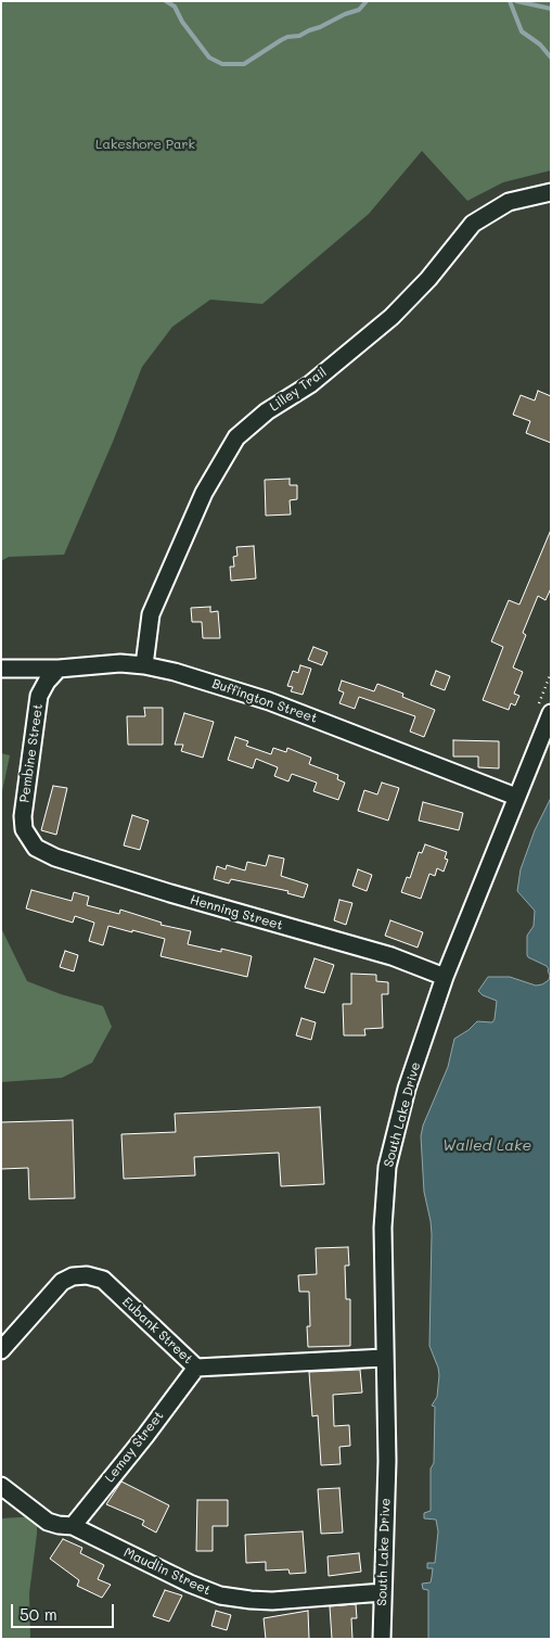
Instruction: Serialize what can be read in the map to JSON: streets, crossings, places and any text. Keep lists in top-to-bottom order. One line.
{"streets":{"street":["Lilley Trail","Buffington Street","Pembine Street","Henning Street","South Lake Drive","Eubank Street","Lemay Street","Maudlin Street"]},"crossings":[["Lilley Trail","Buffington Street"],["Buffington Street","Pembine Street"],["Buffington Street","South Lake Drive"],["Pembine Street","Henning Street"],["Henning Street","South Lake Drive"],["South Lake Drive","Eubank Street"],["South Lake Drive","Maudlin Street"],["Eubank Street","Lemay Street"],["Lemay Street","Maudlin Street"]],"water":["Walled Lake"],"parks":["Lakeshore Park"],"scale_bar":"50 m"}
